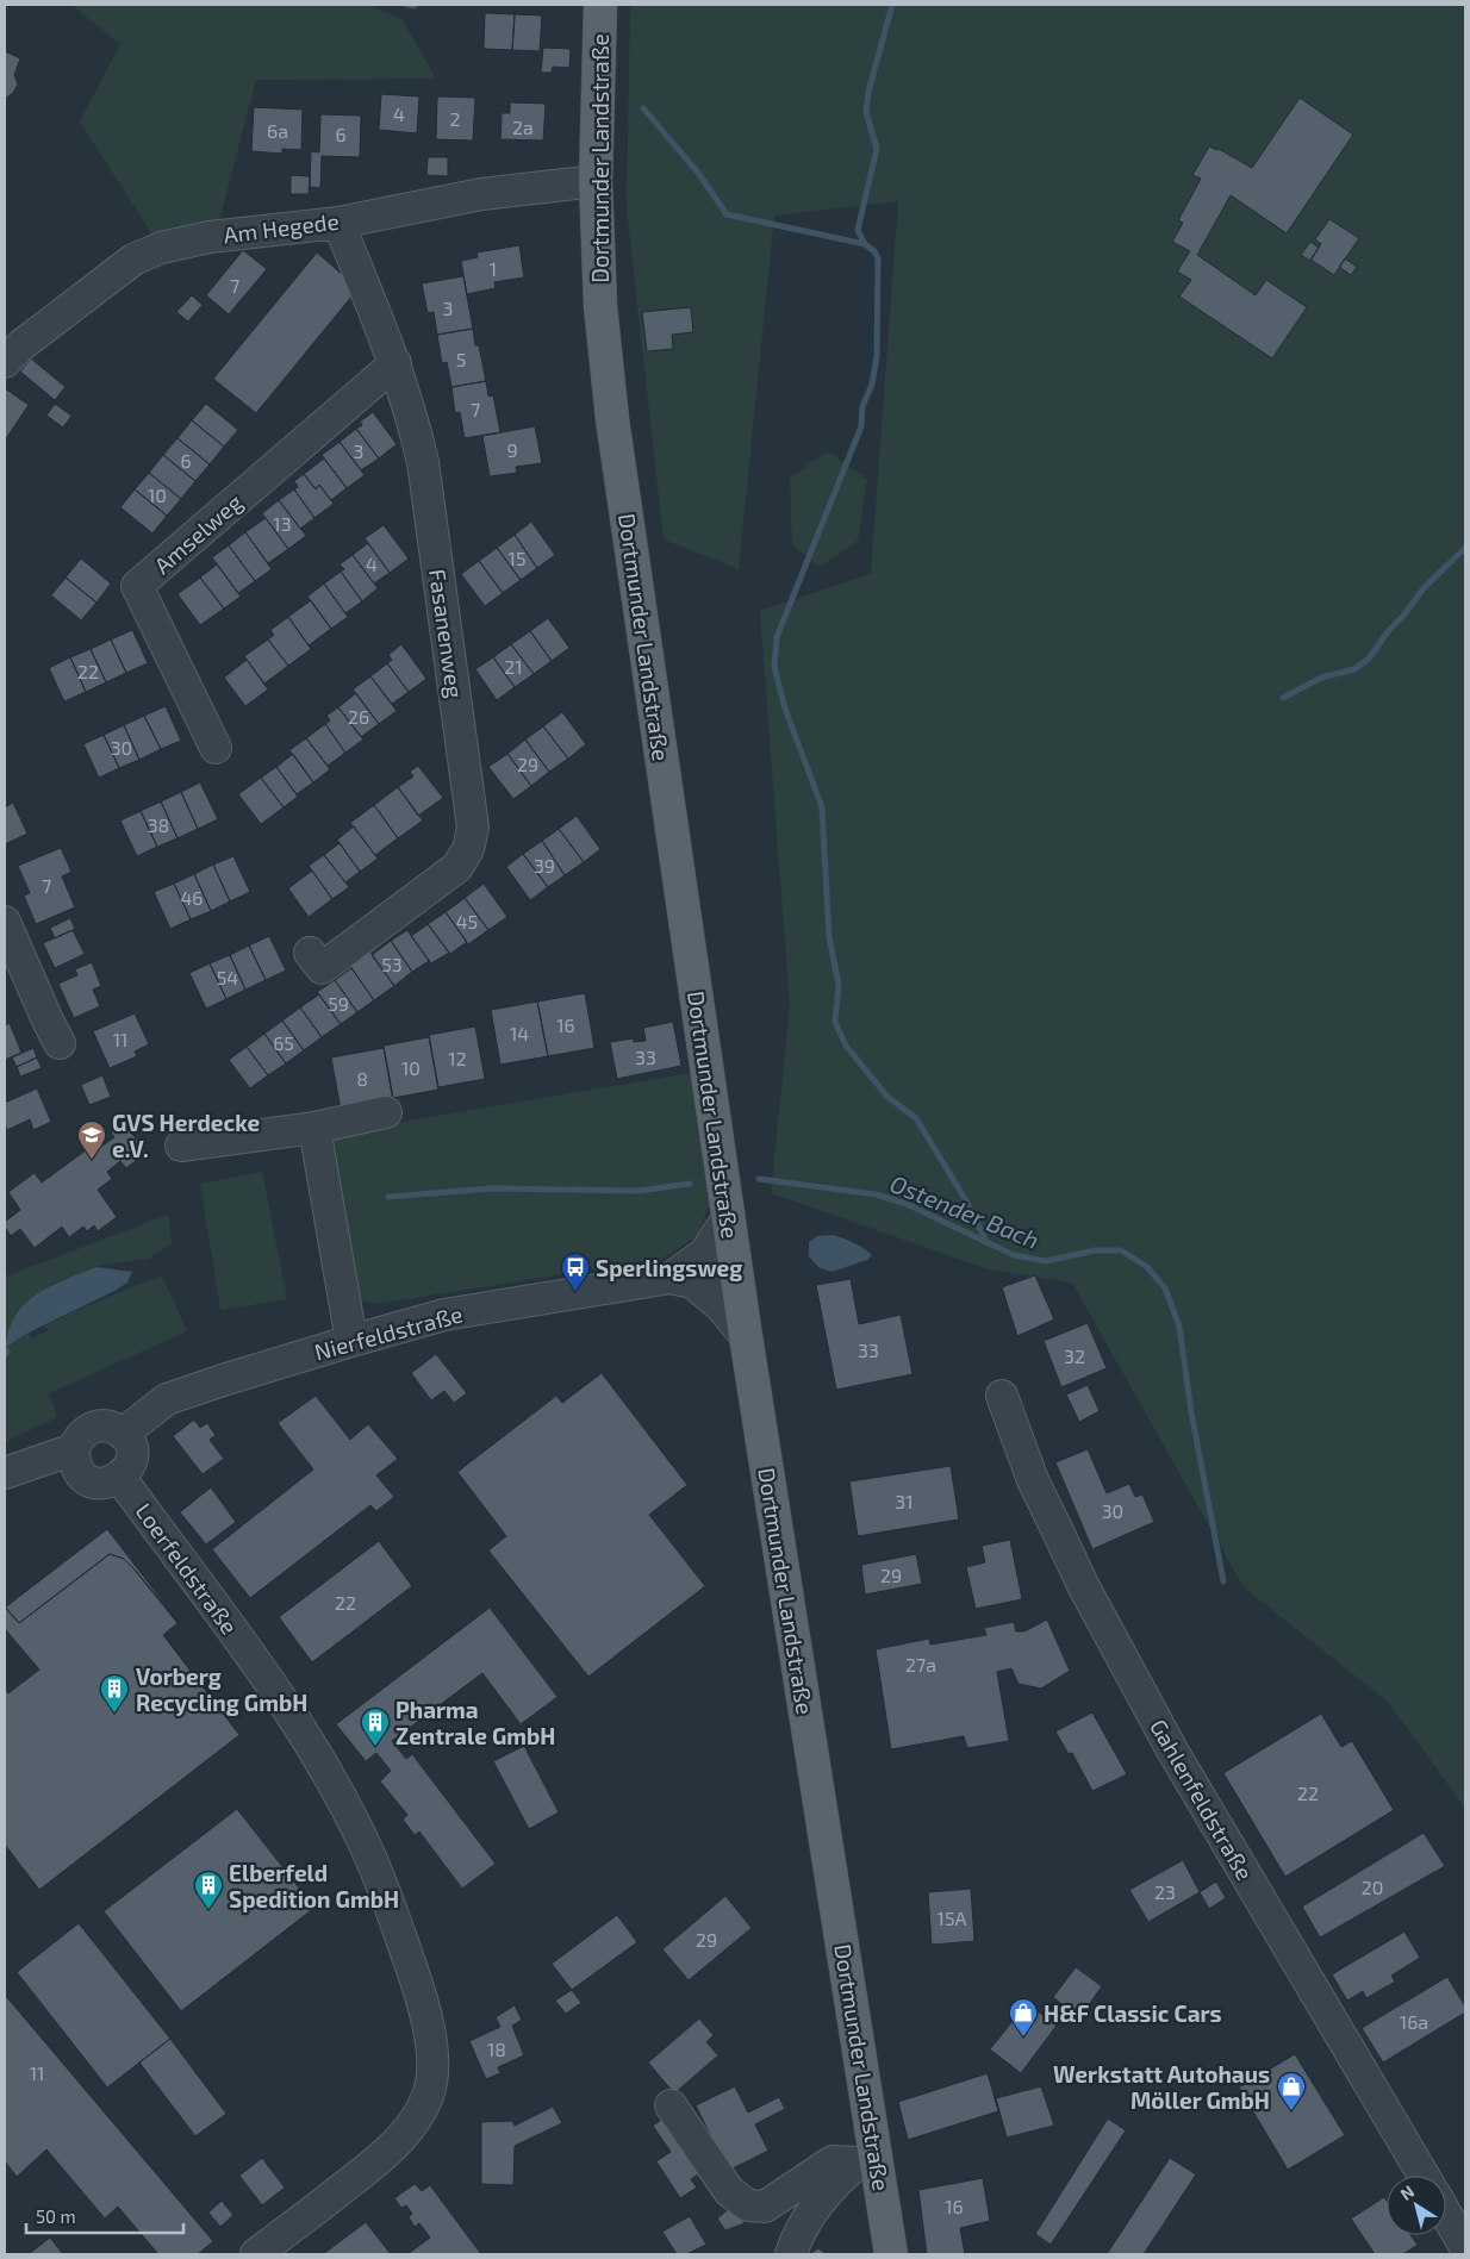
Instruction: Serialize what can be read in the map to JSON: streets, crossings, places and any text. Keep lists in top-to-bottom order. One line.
{"streets":{"main road":["Dortmunder Landstraße"],"street":["Am Hegede","Amselweg","Fasanenweg","Nierfeldstraße","Loerfeldstraße","Gahlenfeldstraße"]},"crossings":[["Dortmunder Landstraße","Am Hegede"],["Dortmunder Landstraße","Nierfeldstraße"],["Am Hegede","Fasanenweg"],["Amselweg","Fasanenweg"],["Nierfeldstraße","Loerfeldstraße"]],"water":["Ostender Bach"],"places":{"school or university":["GVS Herdecke e.V."],"bus stop":["Sperlingsweg"],"building":["Vorberg Recycling GmbH","Pharma Zentrale GmbH","Elberfeld Spedition GmbH"],"shop":["H&F Classic Cars","Werkstatt Autohaus Möller GmbH"]},"house_numbers":["4","2","2a","6a","6","1","7","3","5","7","9","3","6","10","13","15","4","21","22","26","30","29","38","39","7","46","45","53","54","59","16","14","11","65","33","12","10","8","33","32","31","30","29","22","27a","22","20","23","15A","29","16a","18","11","16"],"scale_bar":"50 m","north":"top left"}
